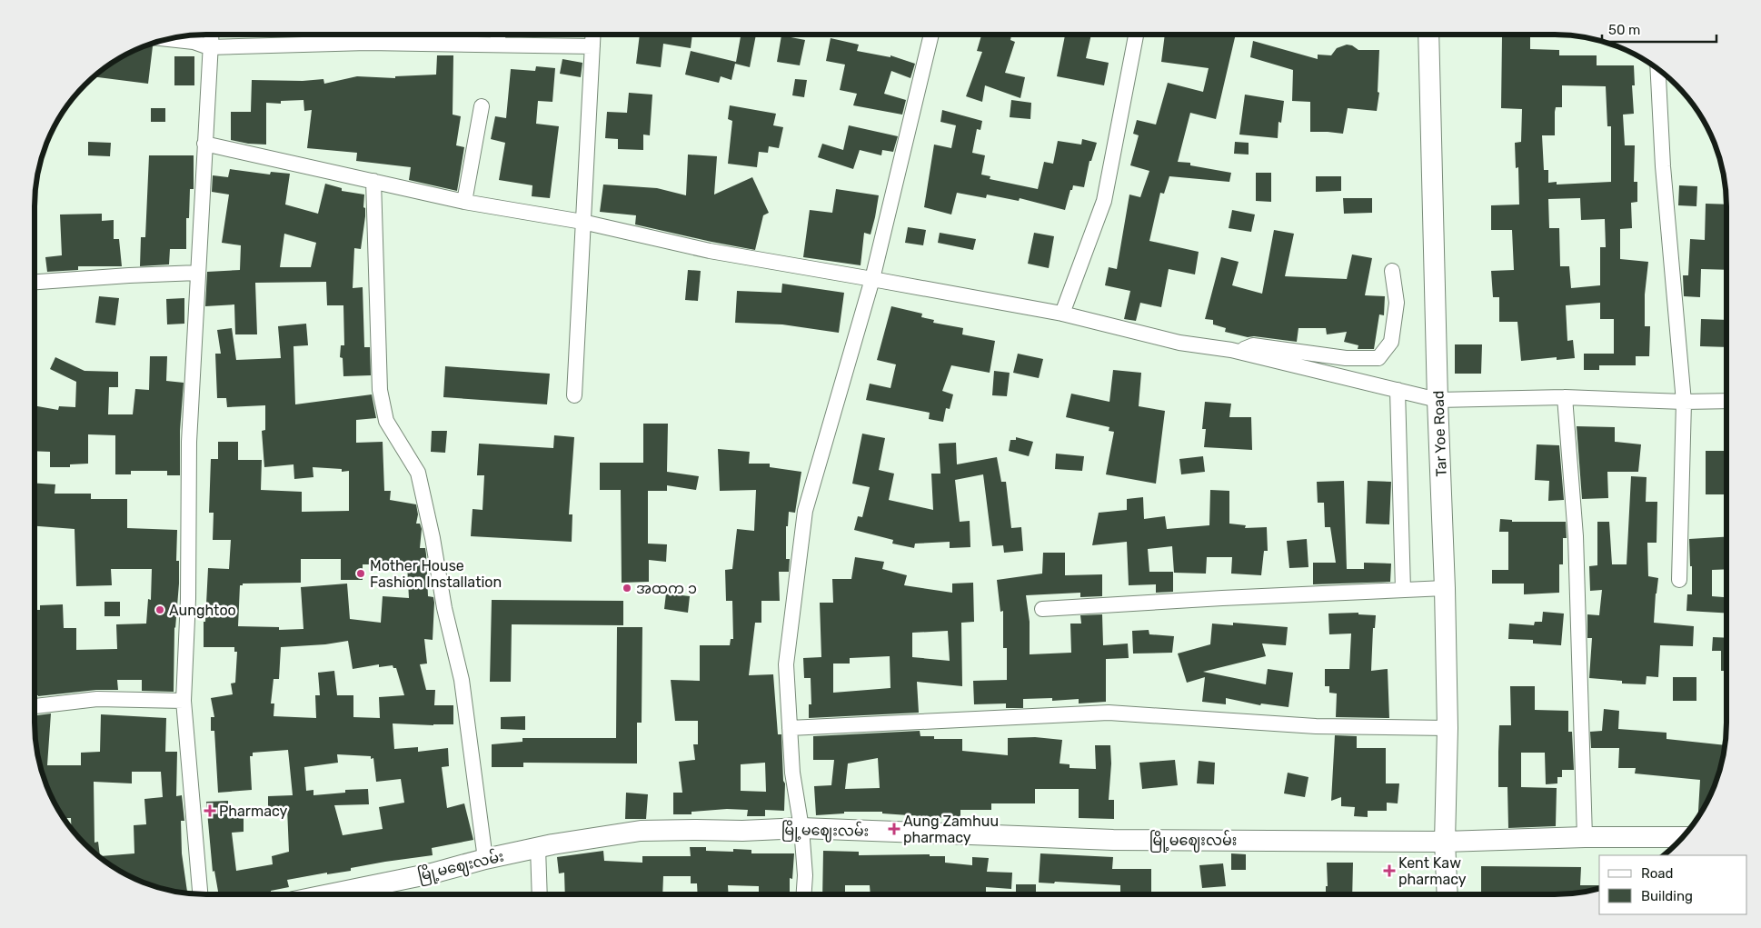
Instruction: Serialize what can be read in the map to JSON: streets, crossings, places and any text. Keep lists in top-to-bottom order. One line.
{"streets":{"main road":["Tar Yoe Road","မြို့မဈေးလမ်း"]},"crossings":[["Tar Yoe Road","မြို့မဈေးလမ်း"]],"places":{"other":["Mother House Fashion Installation","အထက ၁","Aunghtoo"],"health":["Pharmacy","Aung Zamhuu pharmacy","Kent Kaw pharmacy"]},"legend":["Road","Building"],"scale_bar":"50 m"}
